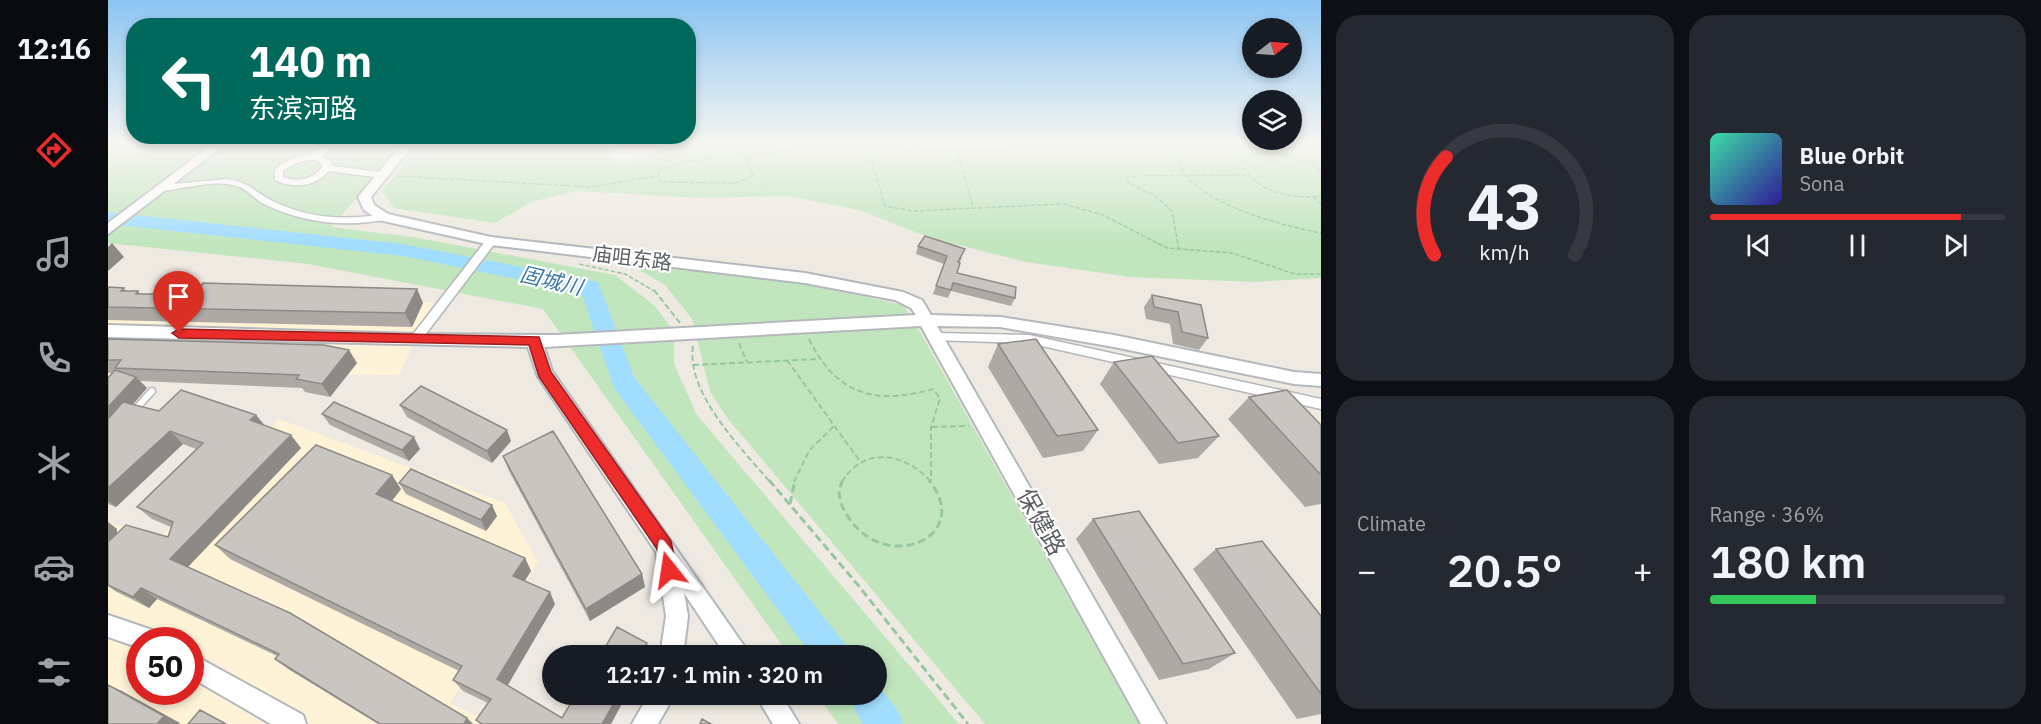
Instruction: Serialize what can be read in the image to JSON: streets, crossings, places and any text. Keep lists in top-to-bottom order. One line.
{"streets":{"main road":["庙咀东路","保健路"]},"crossings":[["庙咀东路","保健路"]],"water":["固城川"],"north":"right","page":{"tabs":"12:16","turn":["140 m","东滨河路"],"song":["Blue Orbit","Sona"],"tile":["Climate",["Range · 36%","180 km"]],"heat":["−","20.5°","+"],"limit":"50","trip":"12:17 · 1 min · 320 m","gauge":["43","km/h"]}}
